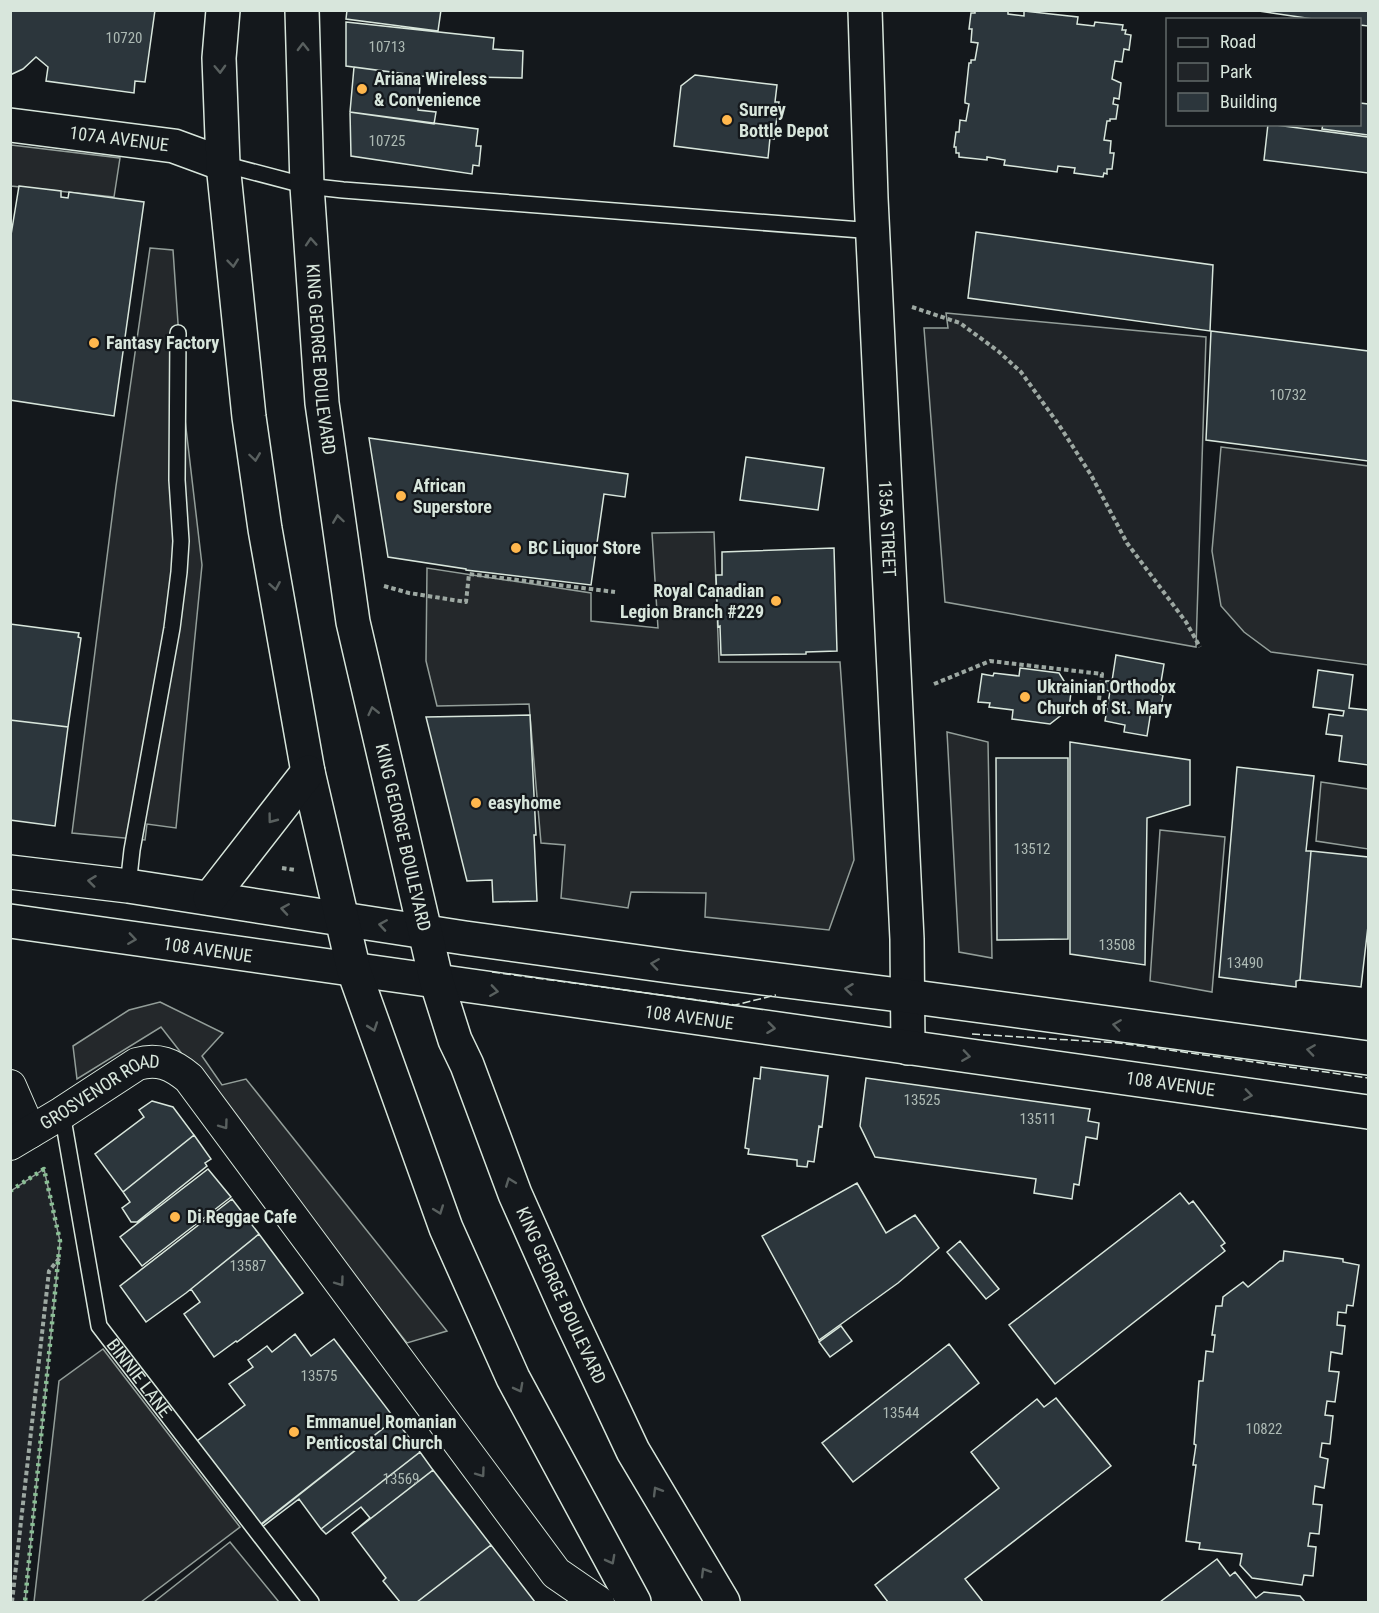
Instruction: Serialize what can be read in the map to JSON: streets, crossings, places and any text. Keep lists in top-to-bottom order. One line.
{"streets":{"main road":["107A AVENUE","KING GEORGE BOULEVARD","135A STREET","108 AVENUE"],"street":["GROSVENOR ROAD"],"lane":["BINNIE LANE"]},"crossings":[["KING GEORGE BOULEVARD","108 AVENUE"],["135A STREET","108 AVENUE"],["GROSVENOR ROAD","BINNIE LANE"]],"one_way":["GROSVENOR ROAD"],"places":["Ariana Wireless & Convenience","Surrey Bottle Depot","Fantasy Factory","African Superstore","BC Liquor Store","Royal Canadian Legion Branch #229","Ukrainian Orthodox Church of St. Mary","easyhome","Di Reggae Cafe","Emmanuel Romanian Penticostal Church"],"house_numbers":["10720","10713","10725","10732","13512","13508","13490","13525","13511","13587","13575","13544","10822","13569"],"legend":["Road","Park","Building"]}
